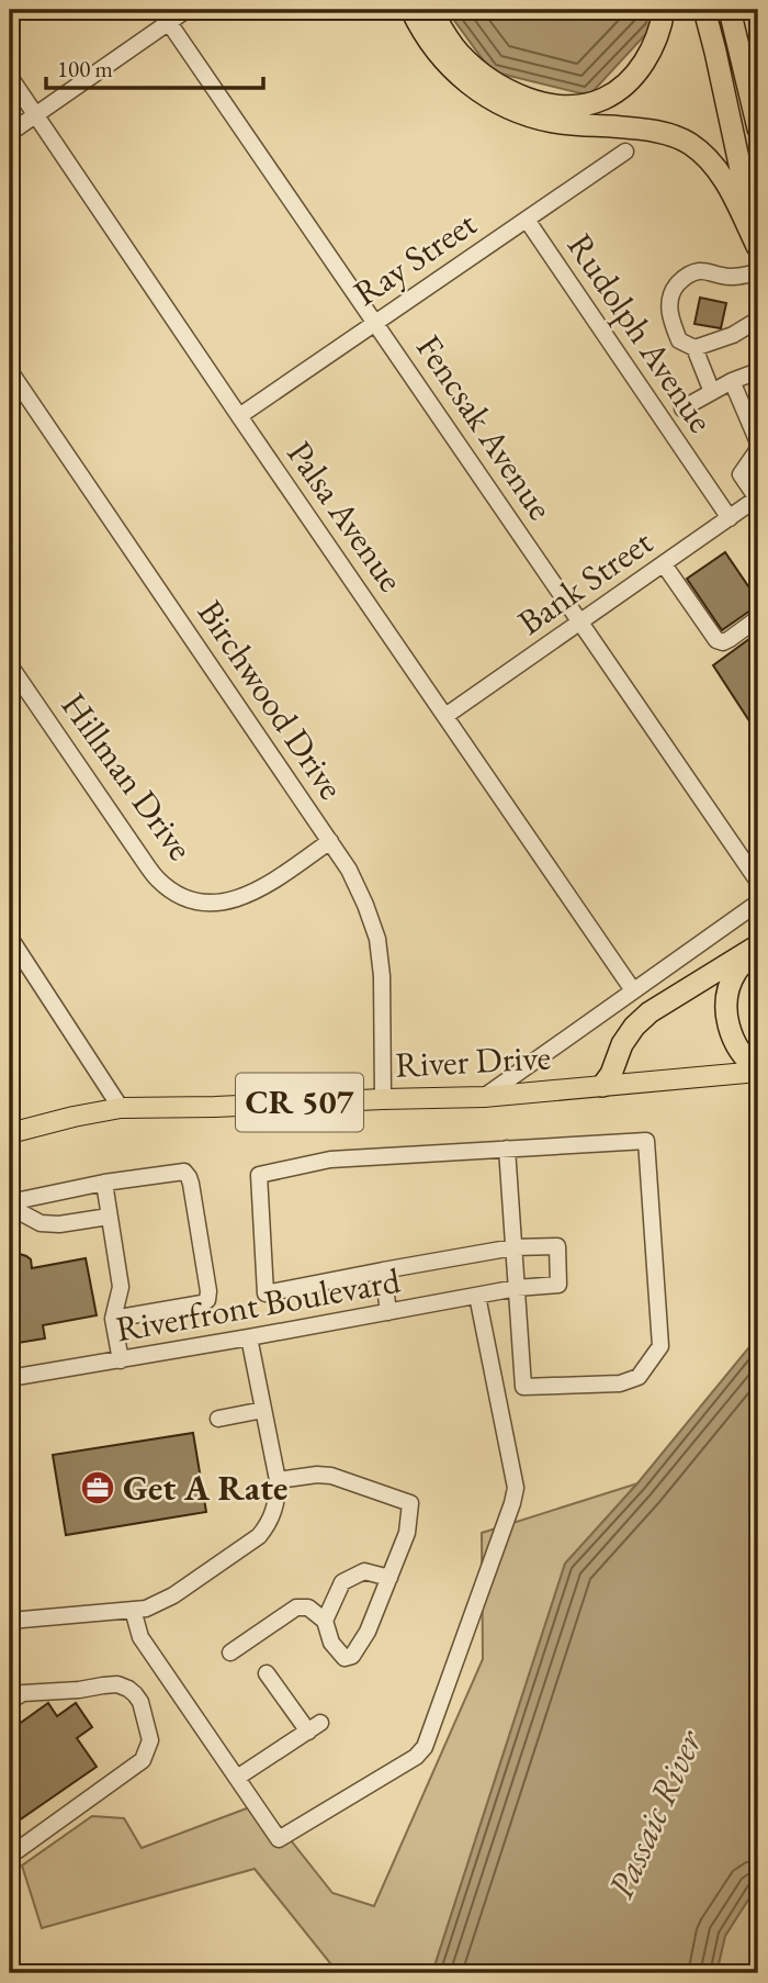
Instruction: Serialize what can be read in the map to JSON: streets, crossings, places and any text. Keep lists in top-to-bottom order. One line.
{"streets":{"main road":["River Drive","CR 507"],"street":["Ray Street","Rudolph Avenue","Fencsak Avenue","Palsa Avenue","Bank Street","Birchwood Drive","Hillman Drive","Riverfront Boulevard"]},"crossings":[["Ray Street","Rudolph Avenue"],["Ray Street","Fencsak Avenue"],["Ray Street","Palsa Avenue"],["Rudolph Avenue","Bank Street"],["Fencsak Avenue","Bank Street"],["Palsa Avenue","Bank Street"],["Birchwood Drive","Hillman Drive"],["Birchwood Drive","River Drive"]],"water":["Passaic River"],"places":{"office":["Get A Rate"]},"scale_bar":"100 m"}
